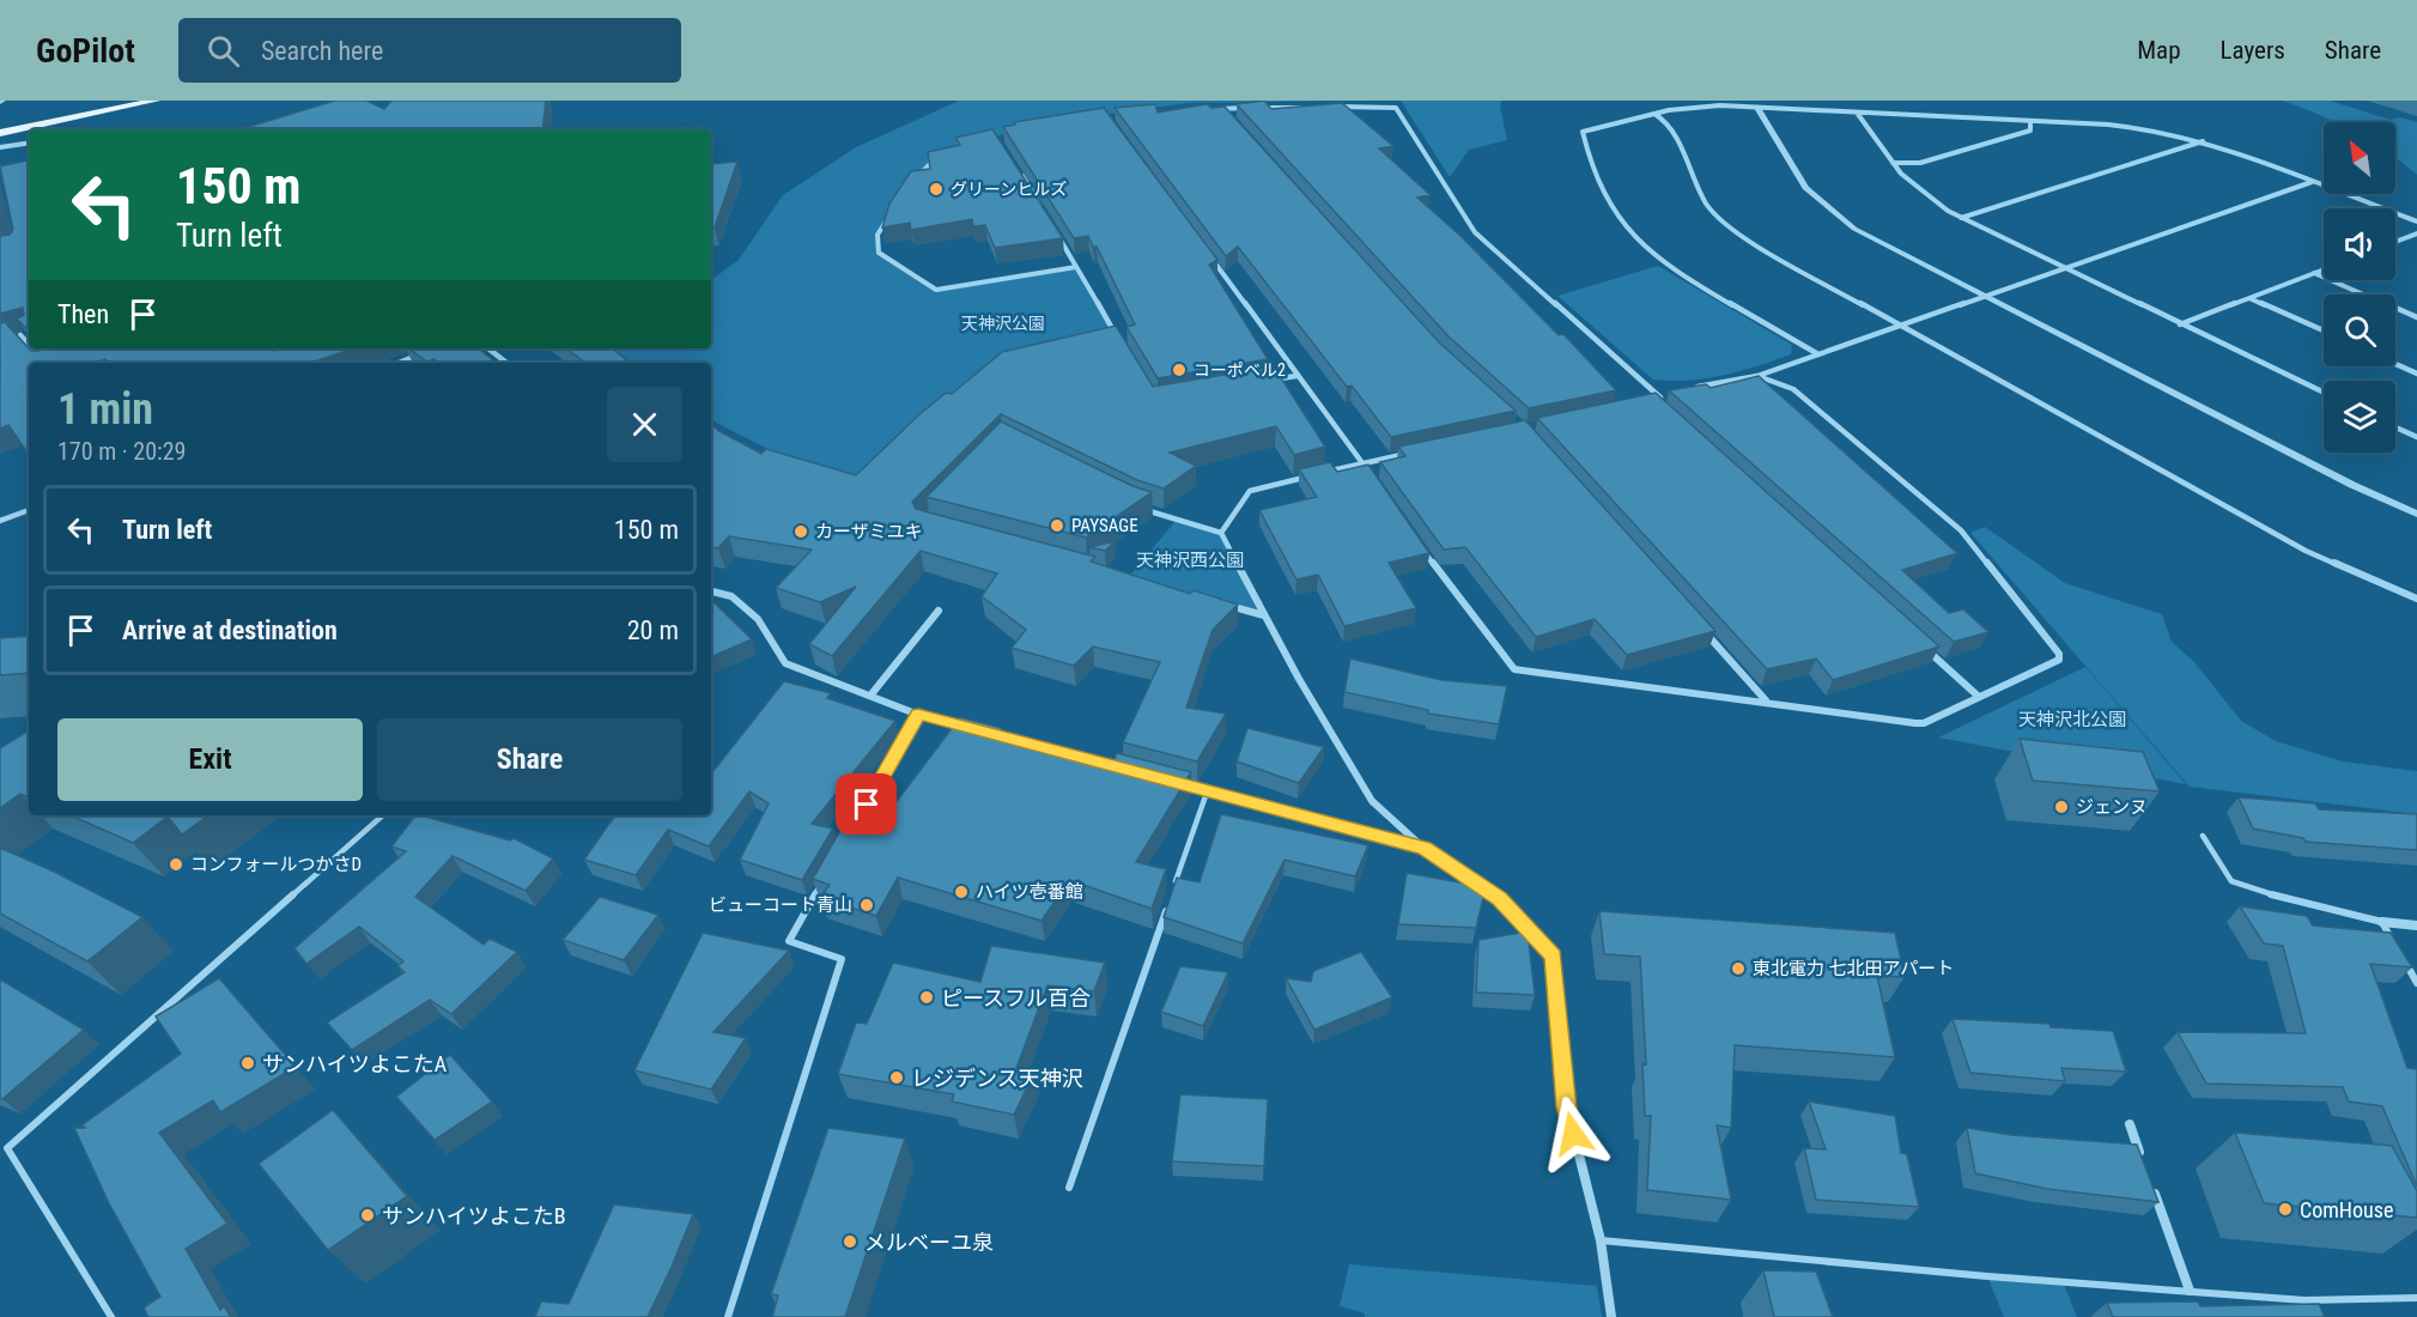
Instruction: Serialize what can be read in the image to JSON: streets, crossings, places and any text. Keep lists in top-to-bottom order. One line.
{"parks":["天神沢公園","天神沢西公園","天神沢北公園"],"places":["グリーンヒルズ","コーポベル2","PAYSAGE","カーザミユキ","ジェンヌ","コンフォールつかさD","ハイツ壱番館","ビューコート青山","東北電力 七北田アパート","ピースフル百合","サンハイツよこたA","レジデンス天神沢","ComHouse","サンハイツよこたB","メルベーユ泉"],"north":"top left","page":{"header":"GoPilot","search":"Search here","nav":["Map","Layers","Share"],"turn":["150 m","Turn left"],"then":"Then","heading":["1 min","170 m · 20:29"],"list":[{"name":"Turn left","value":"150 m"},{"name":"Arrive at destination","value":"20 m"}],"buttons":["Exit","Share"]}}
